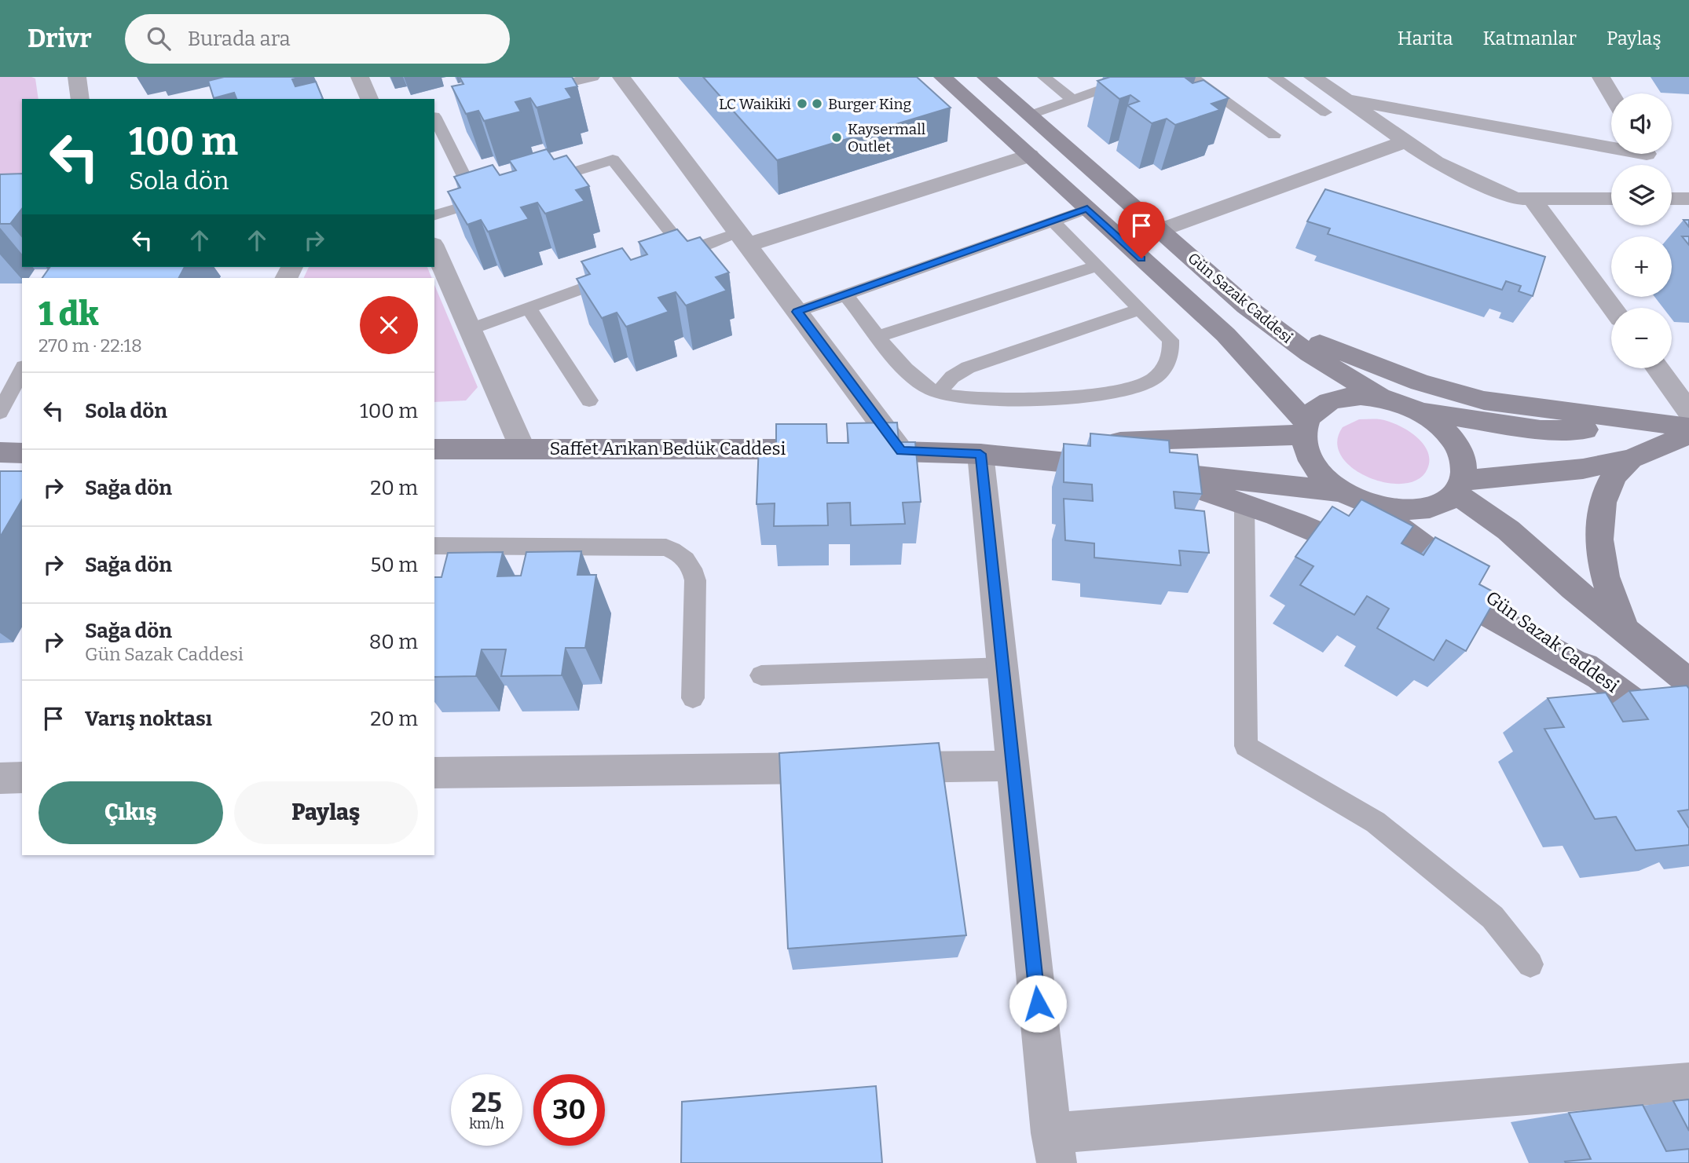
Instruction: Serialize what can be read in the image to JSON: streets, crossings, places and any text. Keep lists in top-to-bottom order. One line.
{"streets":{"street":["Gün Sazak Caddesi","Saffet Arıkan Bedük Caddesi"]},"places":["LC Waikiki","Burger King","Kaysermall Outlet"],"page":{"header":"Drivr","search":"Burada ara","nav":["Harita","Katmanlar","Paylaş"],"map_buttons":["+","−"],"turn":["100 m","Sola dön"],"heading":["1 dk","270 m · 22:18"],"list":[{"name":"Sola dön","value":"100 m"},{"name":"Sağa dön","value":"20 m"},{"name":"Sağa dön","value":"50 m"},{"name":"Sağa dön","note":"Gün Sazak Caddesi","value":"80 m"},{"name":"Varış noktası","value":"20 m"}],"buttons":["Çıkış","Paylaş"],"speed":"25 km/h","limit":"30"}}
